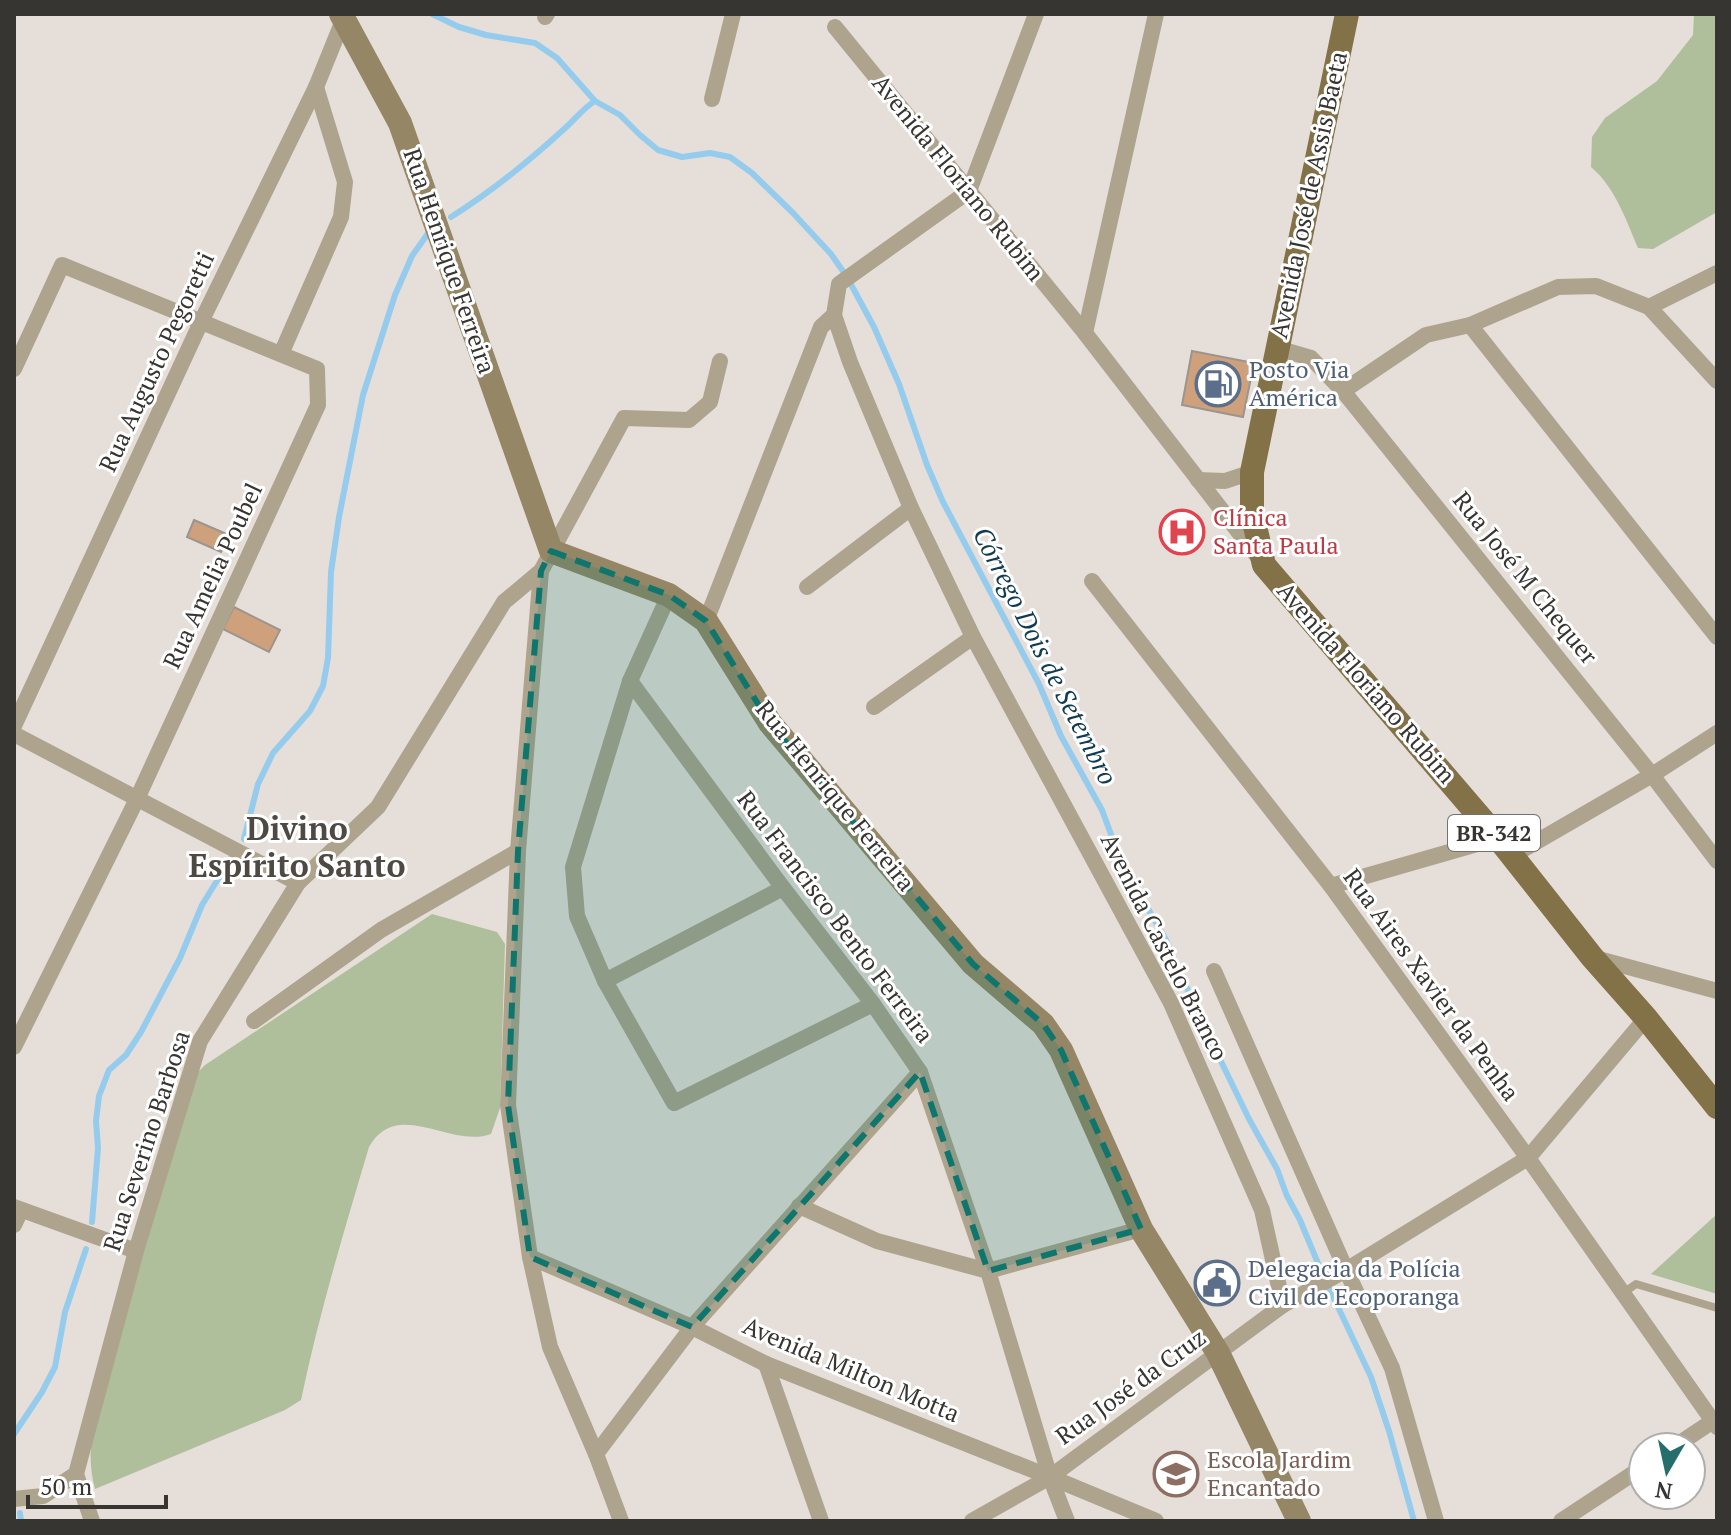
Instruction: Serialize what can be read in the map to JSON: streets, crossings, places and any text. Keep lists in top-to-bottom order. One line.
{"streets":{"main road":["Avenida Floriano Rubim","Avenida José de Assis Baeta","BR-342"],"street":["Rua Henrique Ferreira","Rua Augusto Pegoretti","Rua Amelia Poubel","Rua José M Chequer","Rua Francisco Bento Ferreira","Avenida Castelo Branco","Rua Aires Xavier da Penha","Rua Severino Barbosa","Avenida Milton Motta","Rua José da Cruz"]},"crossings":[["Avenida Floriano Rubim","Avenida José de Assis Baeta"],["Avenida Floriano Rubim","Rua José da Cruz"],["Avenida José de Assis Baeta","Rua José M Chequer"],["Rua Henrique Ferreira","Rua Augusto Pegoretti"],["Rua Henrique Ferreira","Rua Severino Barbosa"],["Rua Henrique Ferreira","Rua José da Cruz"],["Rua Augusto Pegoretti","Rua Amelia Poubel"],["Rua Francisco Bento Ferreira","Avenida Milton Motta"],["Rua Francisco Bento Ferreira","Rua José da Cruz"],["Avenida Castelo Branco","Rua José da Cruz"],["Rua Aires Xavier da Penha","Rua José da Cruz"],["Avenida Milton Motta","Rua José da Cruz"]],"districts":["Divino Espírito Santo"],"water":["Córrego Dois de Setembro"],"places":{"fuel station":["Posto Via América"],"hospital":["Clínica Santa Paula"],"public building":["Delegacia da Polícia Civil de Ecoporanga"],"school or university":["Escola Jardim Encantado"]},"scale_bar":"50 m","north":"bottom"}
